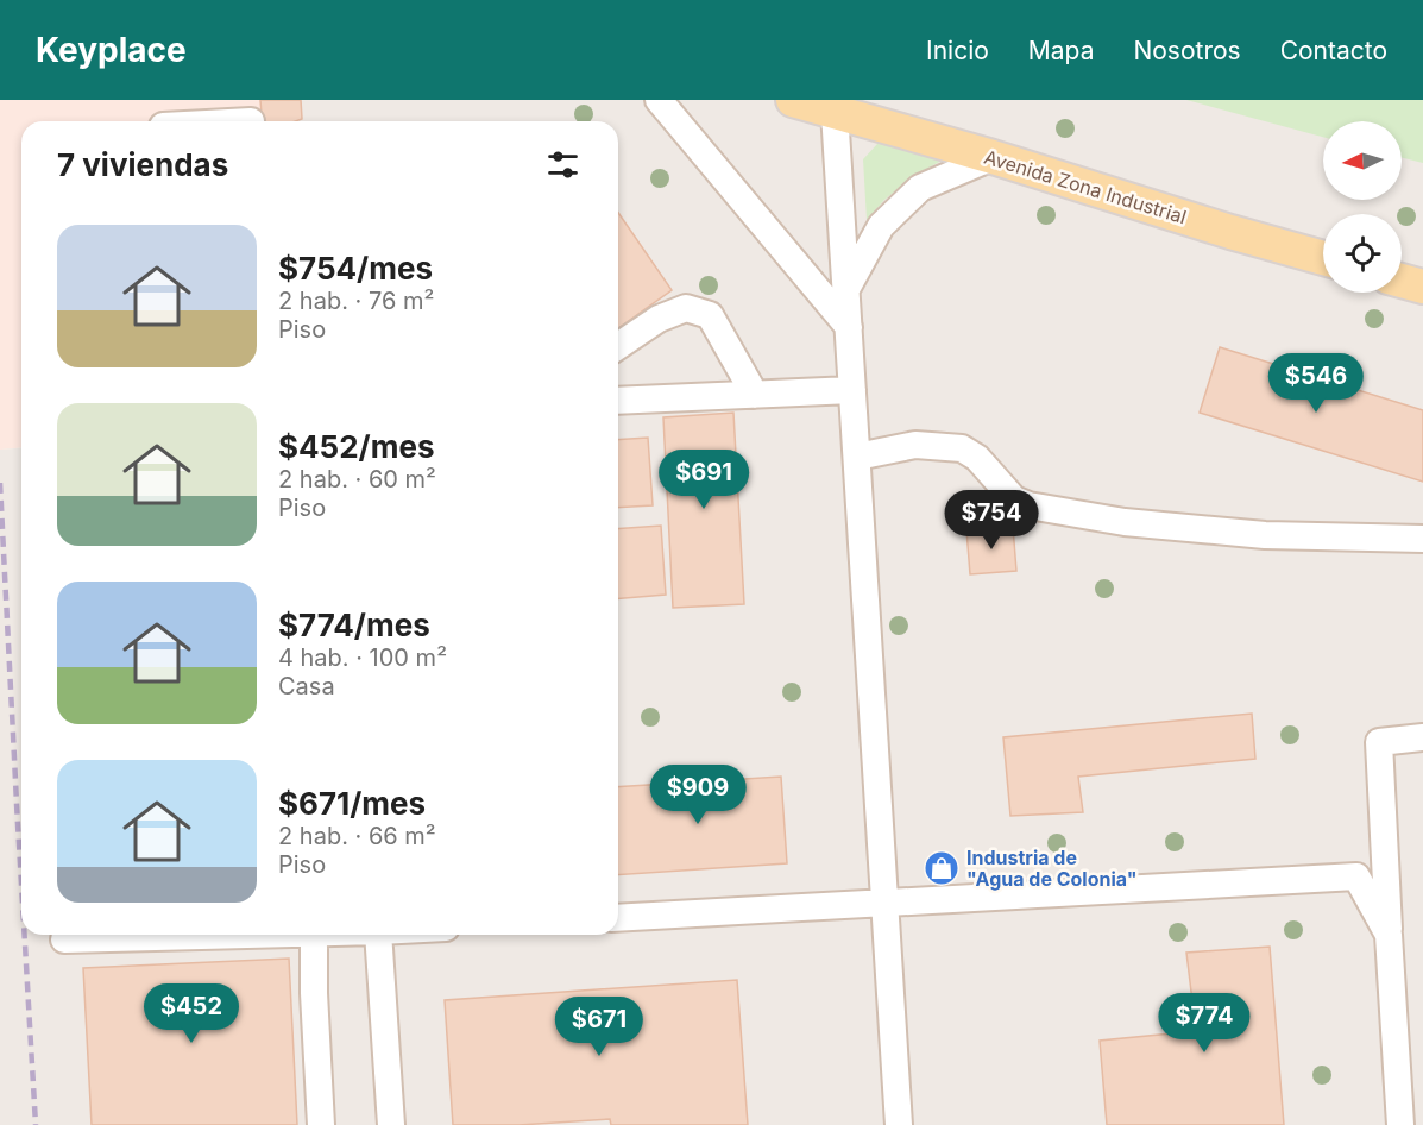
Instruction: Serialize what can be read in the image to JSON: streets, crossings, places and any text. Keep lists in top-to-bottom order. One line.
{"streets":{"main road":["Avenida Zona Industrial"]},"places":{"shop":["Industria de \"Agua de Colonia\""]},"north":"left","page":{"header":"Keyplace","nav":["Inicio","Mapa","Nosotros","Contacto"],"heading":"7 viviendas","list":[{"name":"$754/mes","note":"2 hab. · 76 m² · Piso"},{"name":"$452/mes","note":"2 hab. · 60 m² · Piso"},{"name":"$774/mes","note":"4 hab. · 100 m² · Casa"},{"name":"$671/mes","note":"2 hab. · 66 m² · Piso"}],"price":["$546","$691","$754","$909","$452","$774","$671"]}}
